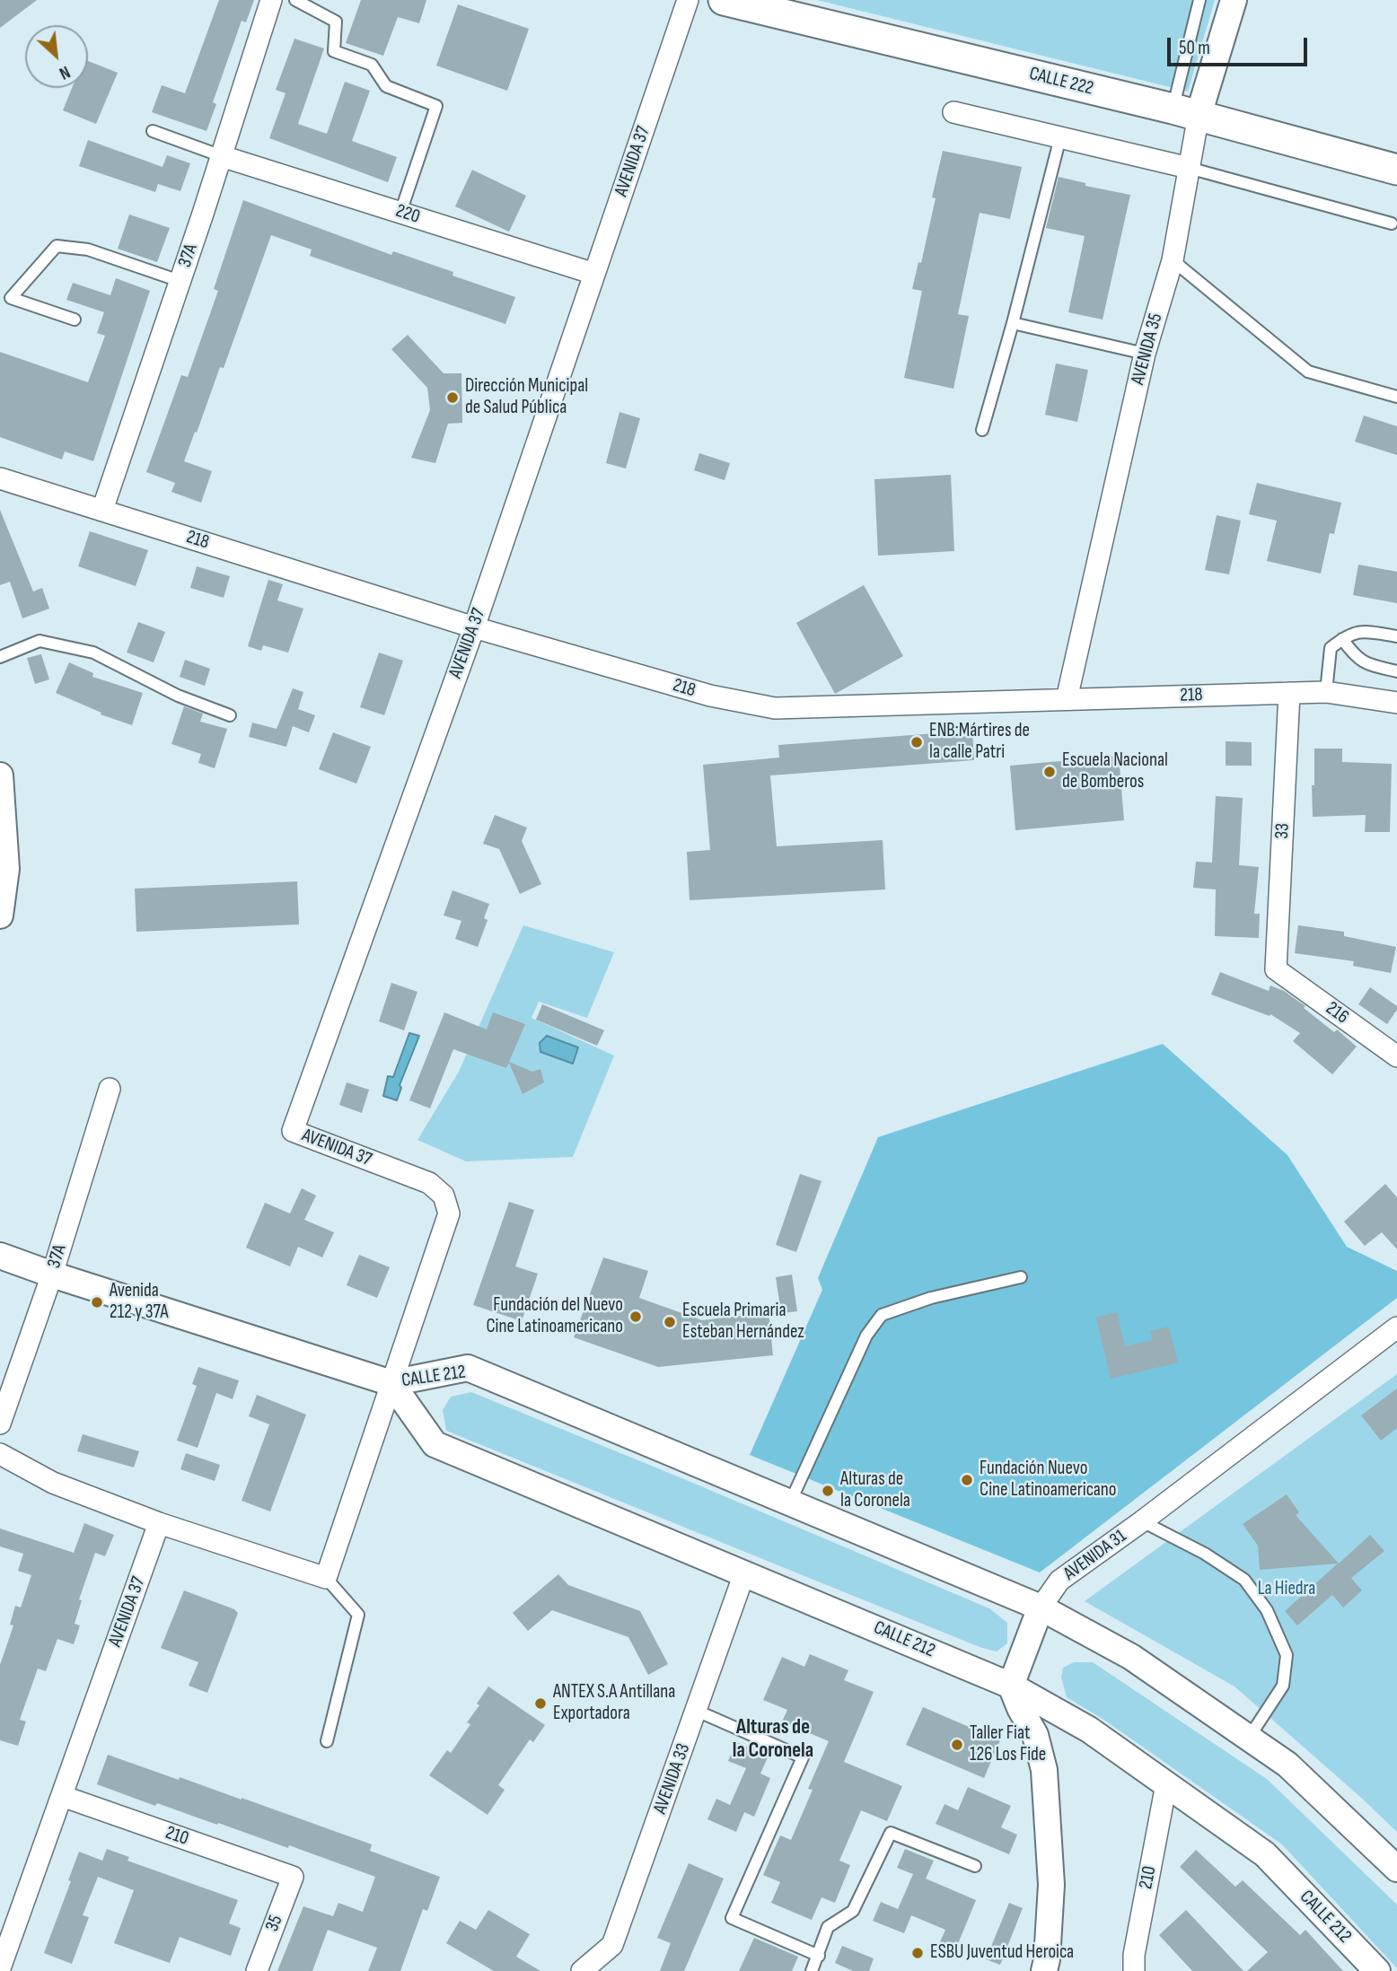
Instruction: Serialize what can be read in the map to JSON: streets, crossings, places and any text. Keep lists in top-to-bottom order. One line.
{"streets":{"main road":["CALLE 222"],"street":["AVENIDA 37","220","37A","AVENIDA 35","218","33","216","CALLE 212","AVENIDA 31","AVENIDA 33","210","35"]},"crossings":[["CALLE 222","AVENIDA 35"],["AVENIDA 37","220"],["AVENIDA 37","218"],["AVENIDA 37","CALLE 212"],["AVENIDA 37","210"],["220","37A"],["37A","218"],["37A","CALLE 212"],["AVENIDA 35","218"],["218","33"],["33","216"],["CALLE 212","AVENIDA 31"],["CALLE 212","AVENIDA 33"],["CALLE 212","210"],["210","35"]],"districts":["Alturas de la Coronela"],"parks":["La Hiedra"],"places":["Dirección Municipal de Salud Pública","ENB:Mártires de la calle Patri","Escuela Nacional de Bomberos","Avenida 212 y 37A","Fundación del Nuevo Cine Latinoamericano","Escuela Primaria Esteban Hernández","Fundación Nuevo Cine Latinoamericano","Alturas de la Coronela","ANTEX S.A Antillana Exportadora","Taller Fiat 126 Los Fide","ESBU Juventud Heroica"],"scale_bar":"50 m","north":"bottom right"}
